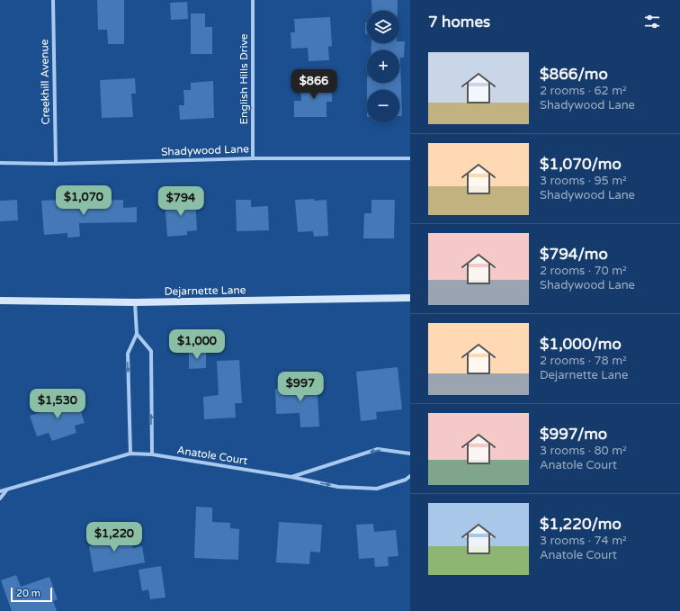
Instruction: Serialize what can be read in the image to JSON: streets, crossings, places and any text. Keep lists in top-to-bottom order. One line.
{"streets":{"main road":["Dejarnette Lane"],"street":["English Hills Drive","Creekhill Avenue","Shadywood Lane","Anatole Court"]},"crossings":[["English Hills Drive","Shadywood Lane"],["Creekhill Avenue","Shadywood Lane"]],"scale_bar":"20 m","page":{"heading":"7 homes","map_buttons":["+","−"],"list":[{"name":"$866/mo","note":"2 rooms · 62 m² · Shadywood Lane"},{"name":"$1,070/mo","note":"3 rooms · 95 m² · Shadywood Lane"},{"name":"$794/mo","note":"2 rooms · 70 m² · Shadywood Lane"},{"name":"$1,000/mo","note":"2 rooms · 78 m² · Dejarnette Lane"},{"name":"$997/mo","note":"3 rooms · 80 m² · Anatole Court"},{"name":"$1,220/mo","note":"3 rooms · 74 m² · Anatole Court"}],"price":["$866","$1,070","$794","$1,000","$997","$1,530","$1,220"],"scale":"20 m"}}
